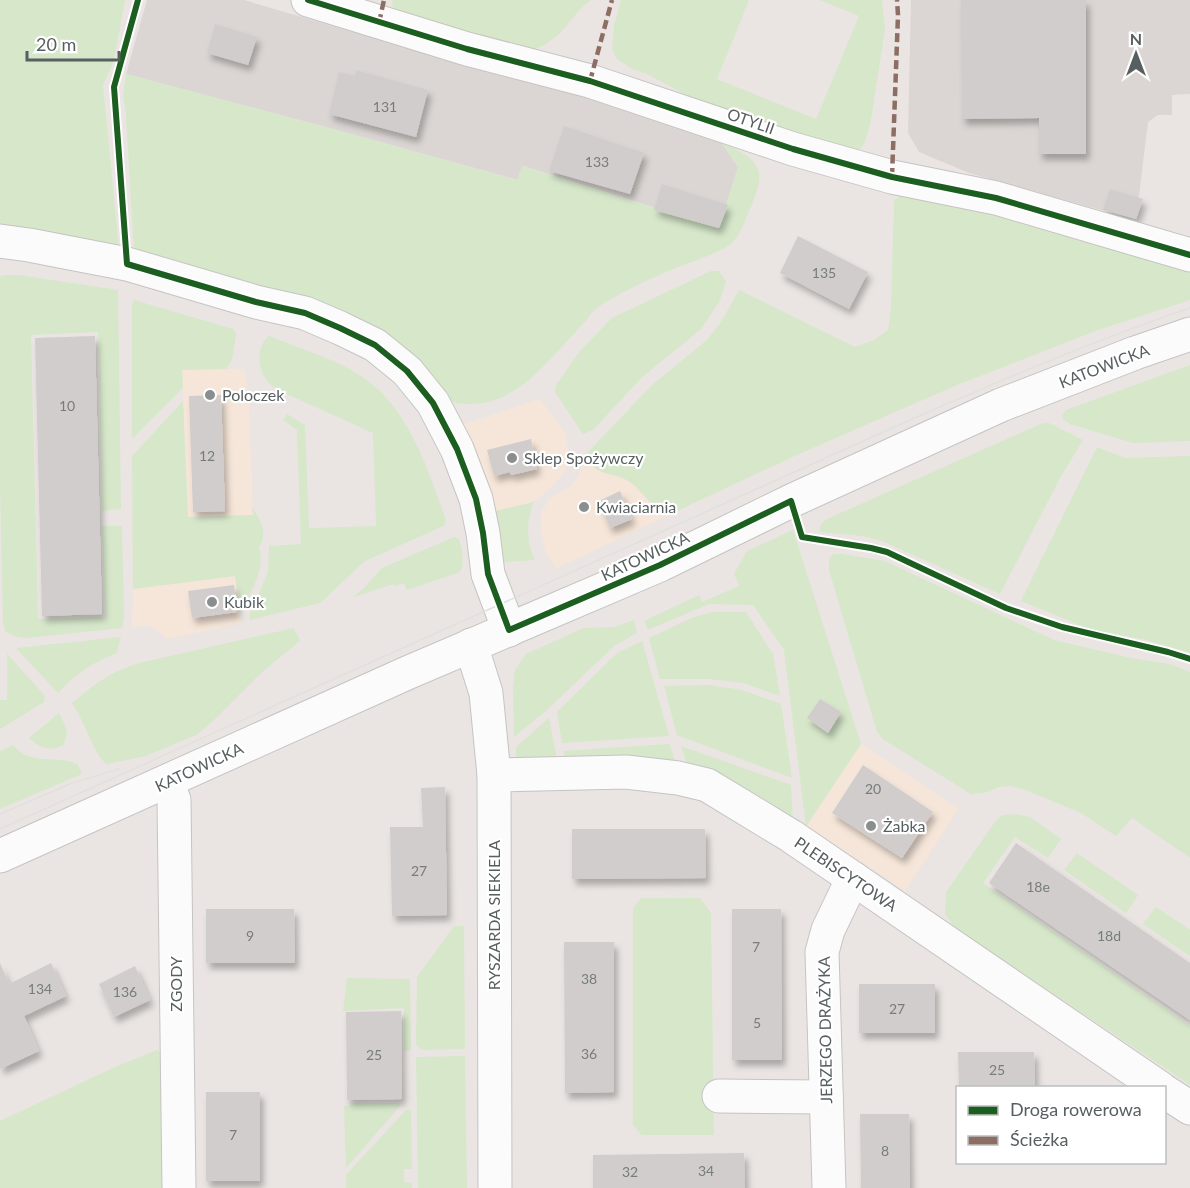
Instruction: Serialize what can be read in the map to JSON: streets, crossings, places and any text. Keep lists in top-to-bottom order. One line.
{"streets":{"street":["OTYLII","KATOWICKA","PLEBISCYTOWA","RYSZARDA SIEKIELA","ZGODY","JERZEGO DRAŻYKA"]},"crossings":[["KATOWICKA","RYSZARDA SIEKIELA"],["KATOWICKA","ZGODY"],["PLEBISCYTOWA","RYSZARDA SIEKIELA"],["PLEBISCYTOWA","JERZEGO DRAŻYKA"]],"places":["Poloczek","Sklep Spożywczy","Kwiaciarnia","Kubik","Żabka"],"house_numbers":["131","133","135","10","12","20","27","18e","9","18d","7","38","134","136","27","5","36","25","25","7","8","34","32"],"legend":["Droga rowerowa","Ścieżka"],"scale_bar":"20 m","north":"top"}
